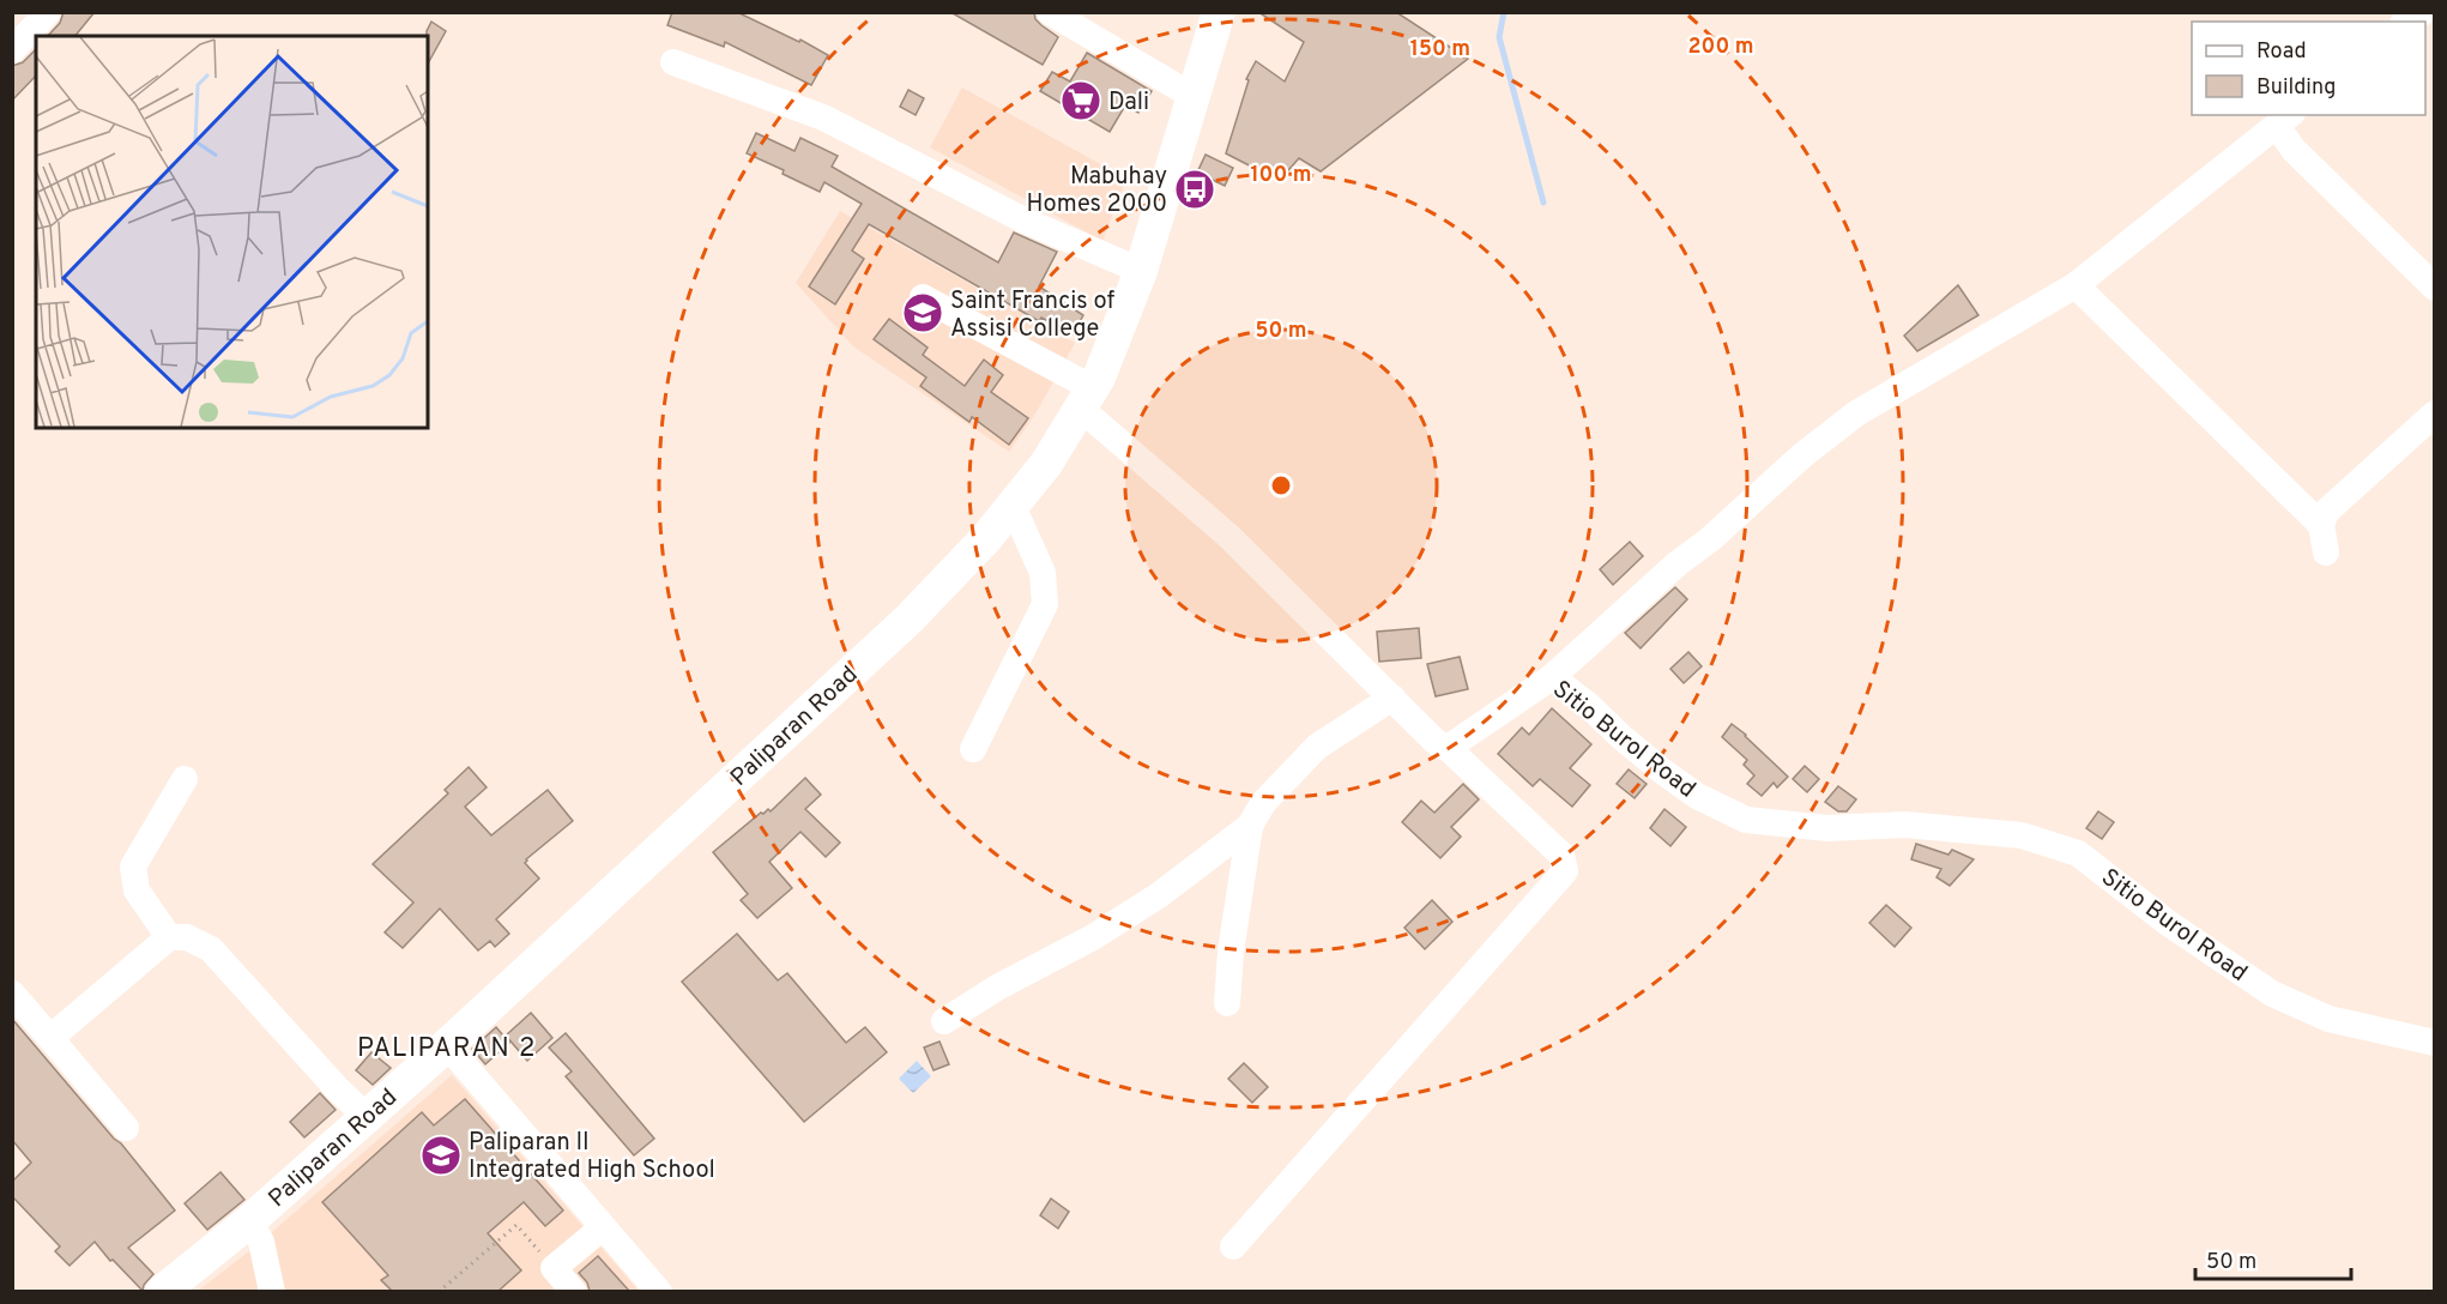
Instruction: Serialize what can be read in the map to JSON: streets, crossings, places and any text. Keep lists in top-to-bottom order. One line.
{"streets":{"main road":["Paliparan Road"],"street":["Sitio Burol Road"]},"districts":["PALIPARAN 2"],"places":{"supermarket":["Dali"],"bus stop":["Mabuhay Homes 2000"],"school or university":["Saint Francis of Assisi College","Paliparan II Integrated High School"]},"legend":["Road","Building"],"scale_bar":"50 m","rings":["200 m","150 m","100 m","50 m"]}
